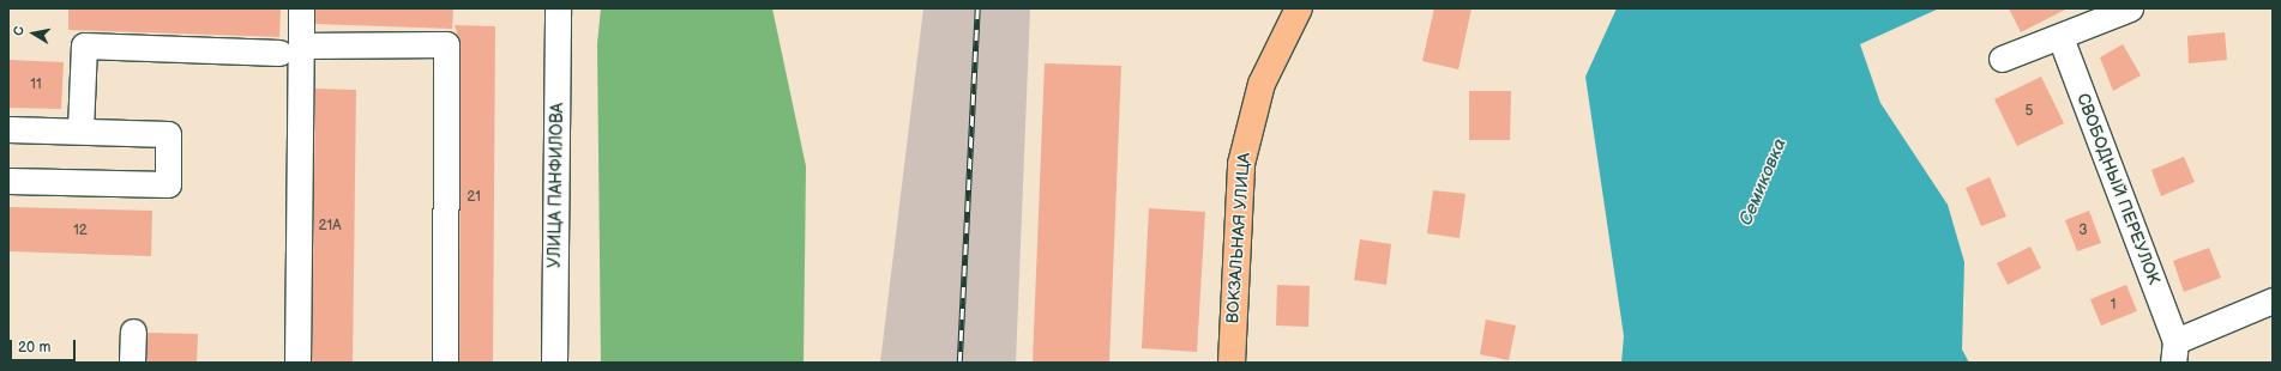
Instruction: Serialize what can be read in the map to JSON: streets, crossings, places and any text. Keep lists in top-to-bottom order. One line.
{"streets":{"main road":["ВОКЗАЛЬНАЯ УЛИЦА"],"street":["УЛИЦА ПАНФИЛОВА","СВОБОДНЫЙ ПЕРЕУЛОК"]},"water":["Семиковка"],"house_numbers":["11","5","21","21А","12","3","1"],"scale_bar":"20 m","north":"left"}
